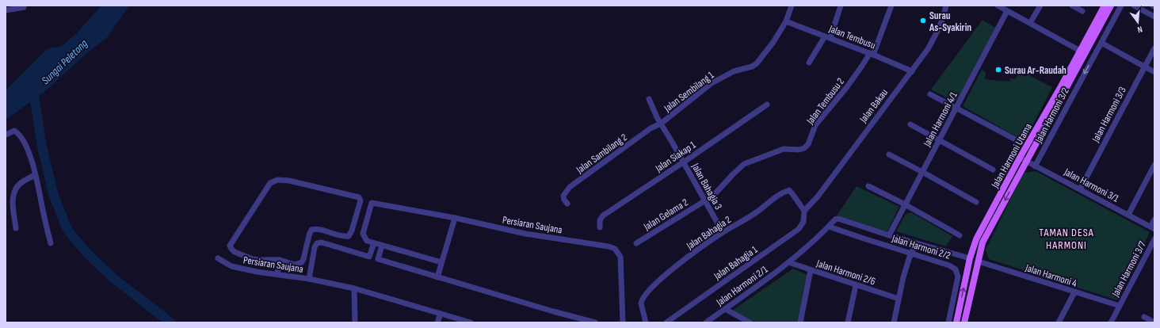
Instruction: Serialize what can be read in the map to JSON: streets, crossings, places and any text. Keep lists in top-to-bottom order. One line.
{"streets":{"main road":["Jalan Harmoni Utama"],"street":["Jalan Tembusu","Jalan Sembilang 1","Jalan Tembusu 2","Jalan Bakau","Jalan Harmoni 3/3","Jalan Harmoni 3/2","Jalan Harmoni 4/1","Jalan Sambilang 2","Jalan Siakap 1","Jalan Harmoni 3/1","Jalan Bahagia 3","Jalan Gelama 2","Persiaran Saujana","Jalan Bahagia 2","Jalan Harmoni 2/2","Jalan Bahagia 1","Jalan Harmoni 3/7","Jalan Harmoni 2/6","Jalan Harmoni 4","Jalan Harmoni 2/1"]},"crossings":[["Jalan Tembusu","Jalan Sembilang 1"],["Jalan Tembusu","Jalan Tembusu 2"],["Jalan Tembusu","Jalan Bakau"],["Jalan Sembilang 1","Jalan Sambilang 2"],["Jalan Sembilang 1","Jalan Bahagia 3"],["Jalan Tembusu 2","Jalan Bahagia 3"],["Jalan Tembusu 2","Jalan Gelama 2"],["Jalan Bakau","Jalan Bahagia 2"],["Jalan Bakau","Jalan Bahagia 1"],["Jalan Harmoni 3/3","Jalan Harmoni 3/1"],["Jalan Harmoni 3/2","Jalan Harmoni 3/1"],["Jalan Sambilang 2","Jalan Bahagia 3"],["Jalan Harmoni Utama","Jalan Harmoni 3/1"],["Jalan Harmoni Utama","Jalan Harmoni 4"],["Jalan Siakap 1","Jalan Bahagia 3"],["Jalan Bahagia 3","Jalan Gelama 2"],["Jalan Bahagia 3","Jalan Bahagia 2"],["Jalan Bahagia 2","Jalan Bahagia 1"],["Jalan Harmoni 2/2","Jalan Harmoni 2/1"],["Jalan Harmoni 3/7","Jalan Harmoni 4"],["Jalan Harmoni 2/6","Jalan Harmoni 2/1"]],"one_way":["Jalan Harmoni 3/2"],"districts":["TAMAN DESA HARMONI"],"water":["Sungai Peletong"],"places":["Surau As-Syakirin","Surau Ar-Raudah"],"north":"bottom"}
